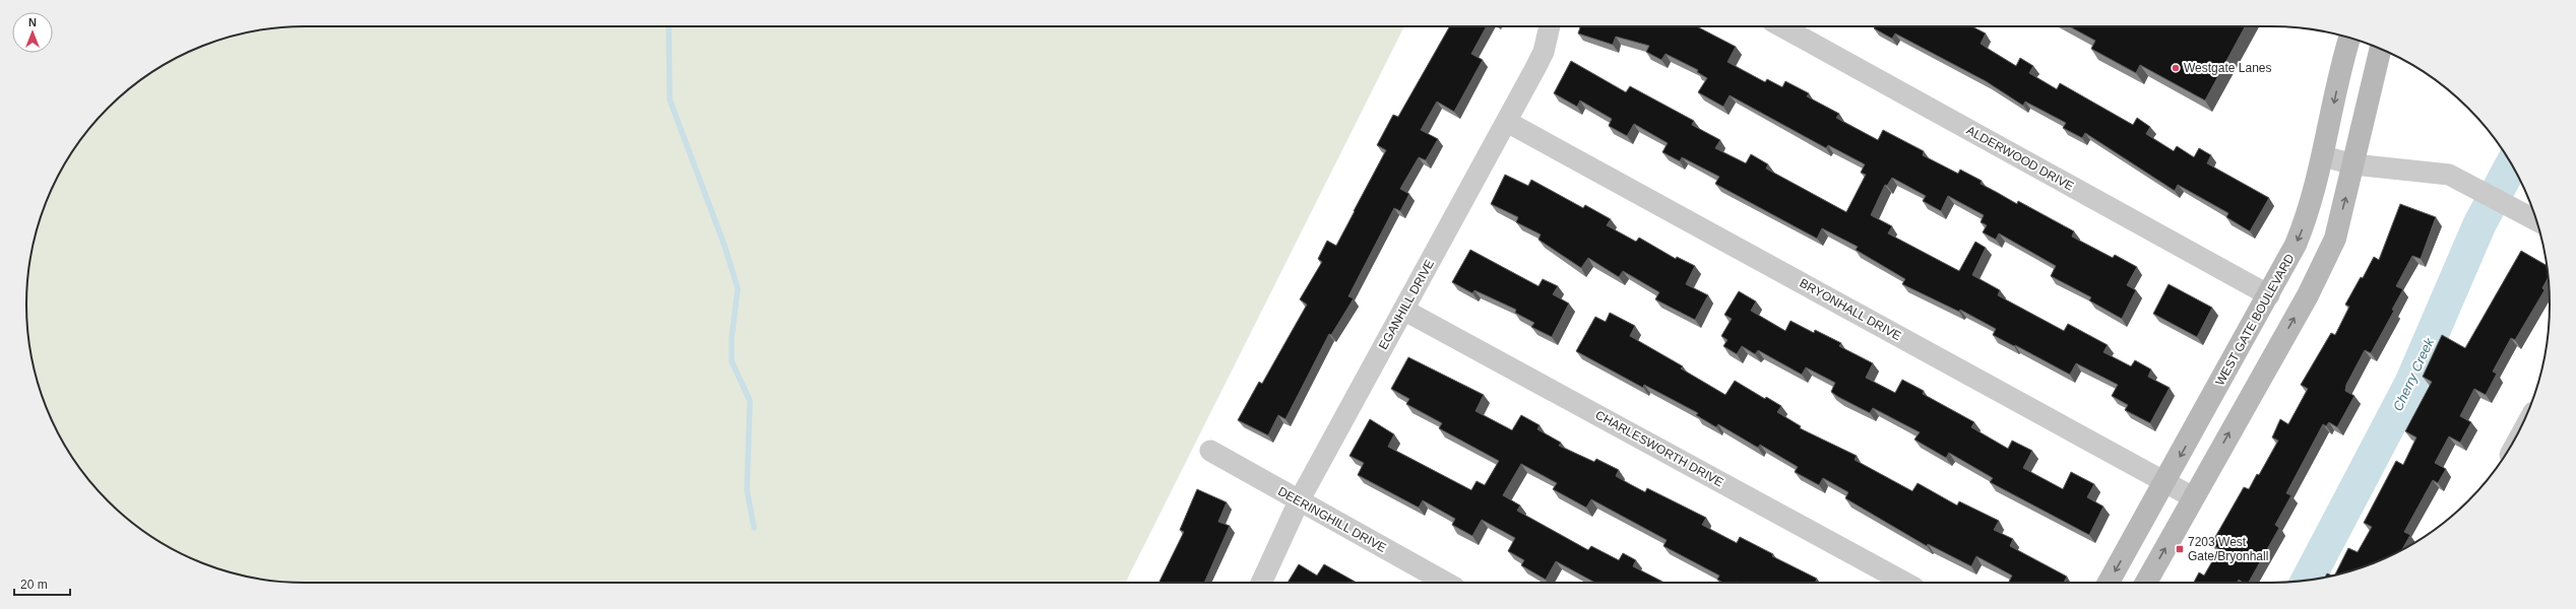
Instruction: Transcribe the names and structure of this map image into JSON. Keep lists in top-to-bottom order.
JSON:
{
  "streets": {
    "main road": ["WEST GATE BOULEVARD"],
    "street": [
      "ALDERWOOD DRIVE",
      "EGANHILL DRIVE",
      "BRYONHALL DRIVE",
      "CHARLESWORTH DRIVE",
      "DEERINGHILL DRIVE"
    ]
  },
  "crossings": [
    ["ALDERWOOD DRIVE", "WEST GATE BOULEVARD"],
    ["EGANHILL DRIVE", "BRYONHALL DRIVE"],
    ["EGANHILL DRIVE", "CHARLESWORTH DRIVE"],
    ["EGANHILL DRIVE", "DEERINGHILL DRIVE"],
    ["BRYONHALL DRIVE", "WEST GATE BOULEVARD"]
  ],
  "water": ["Cherry Creek"],
  "places": {
    "other": ["Westgate Lanes"],
    "transit": ["7203 West Gate/Bryonhall"]
  },
  "scale_bar": "20 m",
  "north": "top"
}
